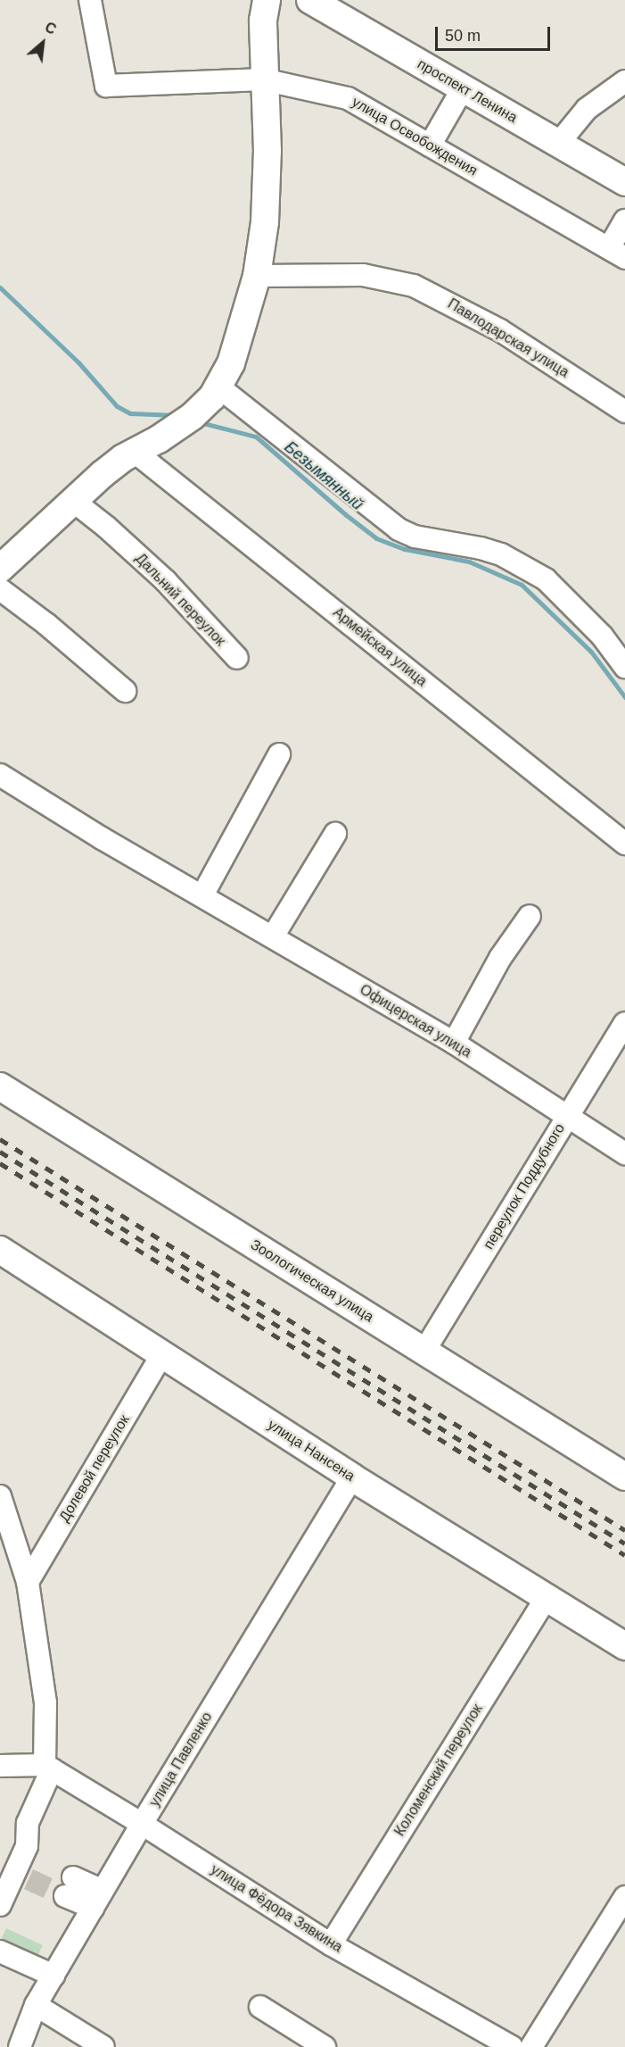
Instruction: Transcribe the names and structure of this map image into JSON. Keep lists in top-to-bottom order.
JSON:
{
  "streets": {
    "main road": ["проспект Ленина", "Зоологическая улица", "улица Нансена"],
    "street": [
      "улица Освобождения",
      "Павлодарская улица",
      "Дальний переулок",
      "Армейская улица",
      "Офицерская улица",
      "переулок Поддубного",
      "Долевой переулок",
      "улица Павленко",
      "Коломенский переулок",
      "улица Фёдора Зявкина"
    ]
  },
  "crossings": [
    ["Офицерская улица", "переулок Поддубного"],
    ["переулок Поддубного", "Зоологическая улица"],
    ["улица Нансена", "Долевой переулок"],
    ["улица Нансена", "улица Павленко"],
    ["улица Нансена", "Коломенский переулок"],
    ["улица Павленко", "улица Фёдора Зявкина"],
    ["Коломенский переулок", "улица Фёдора Зявкина"]
  ],
  "water": ["Безымянный"],
  "scale_bar": "50 m",
  "north": "top right"
}
